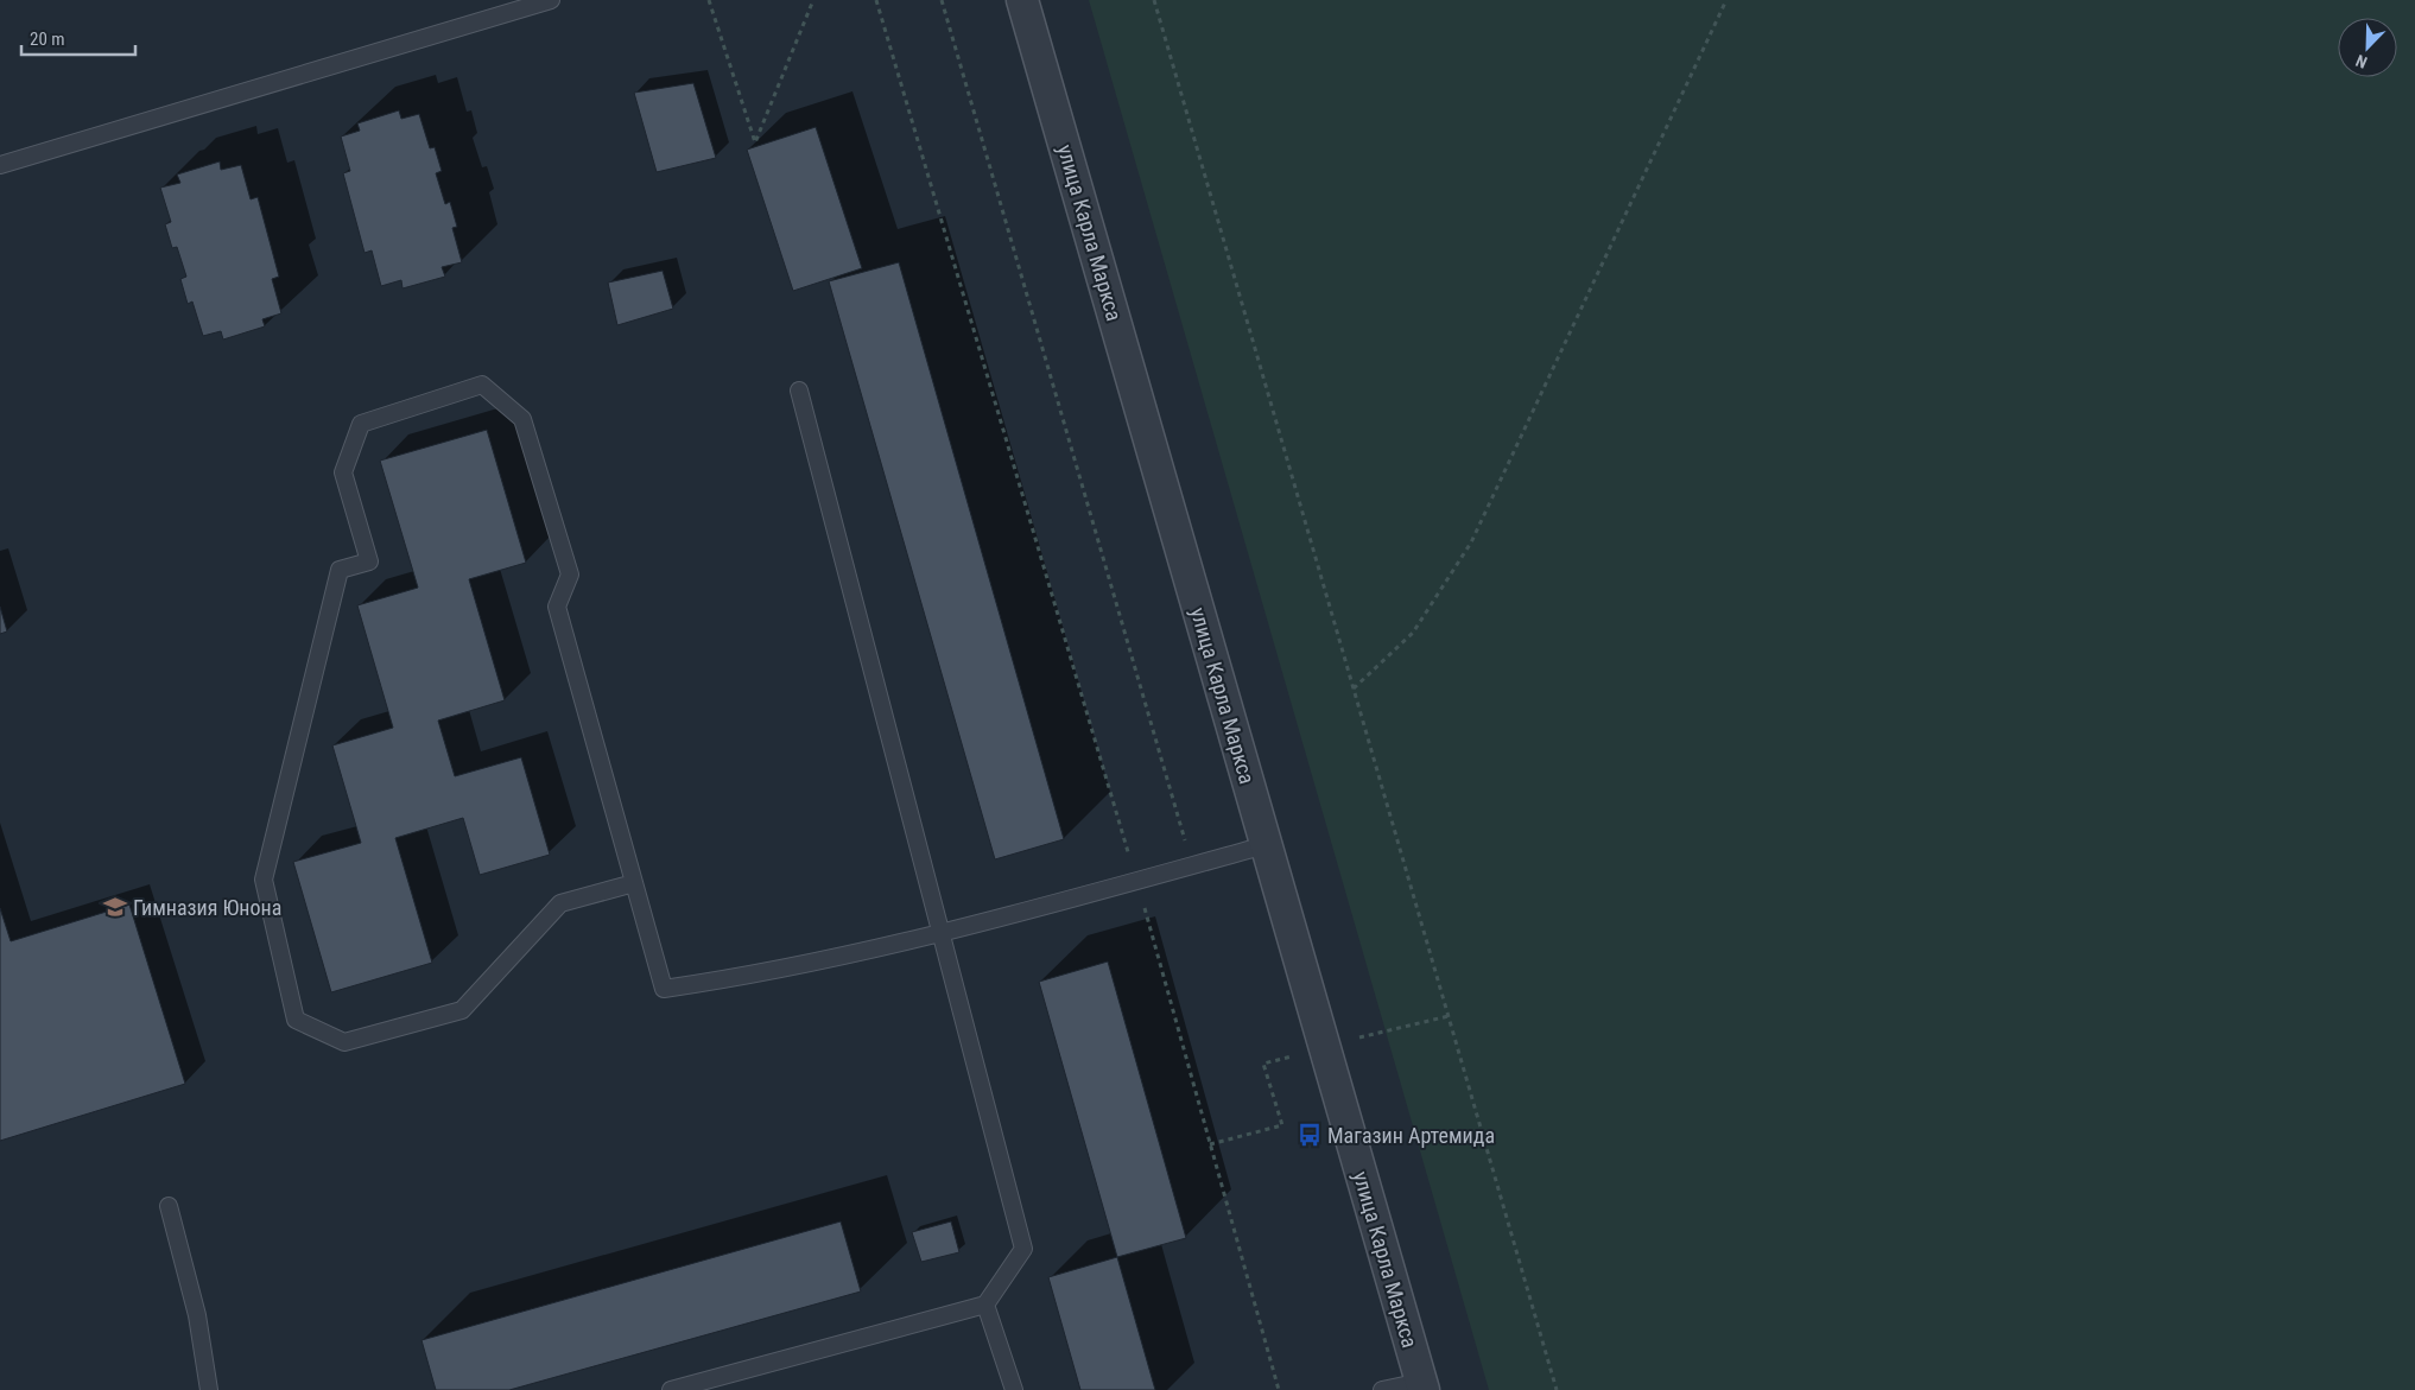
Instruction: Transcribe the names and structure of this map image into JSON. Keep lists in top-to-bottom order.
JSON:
{
  "streets": {
    "street": ["улица Карла Маркса"]
  },
  "places": {
    "school or university": ["Гимназия Юнона"],
    "bus stop": ["Магазин Артемида"]
  },
  "scale_bar": "20 m",
  "north": "bottom left"
}
